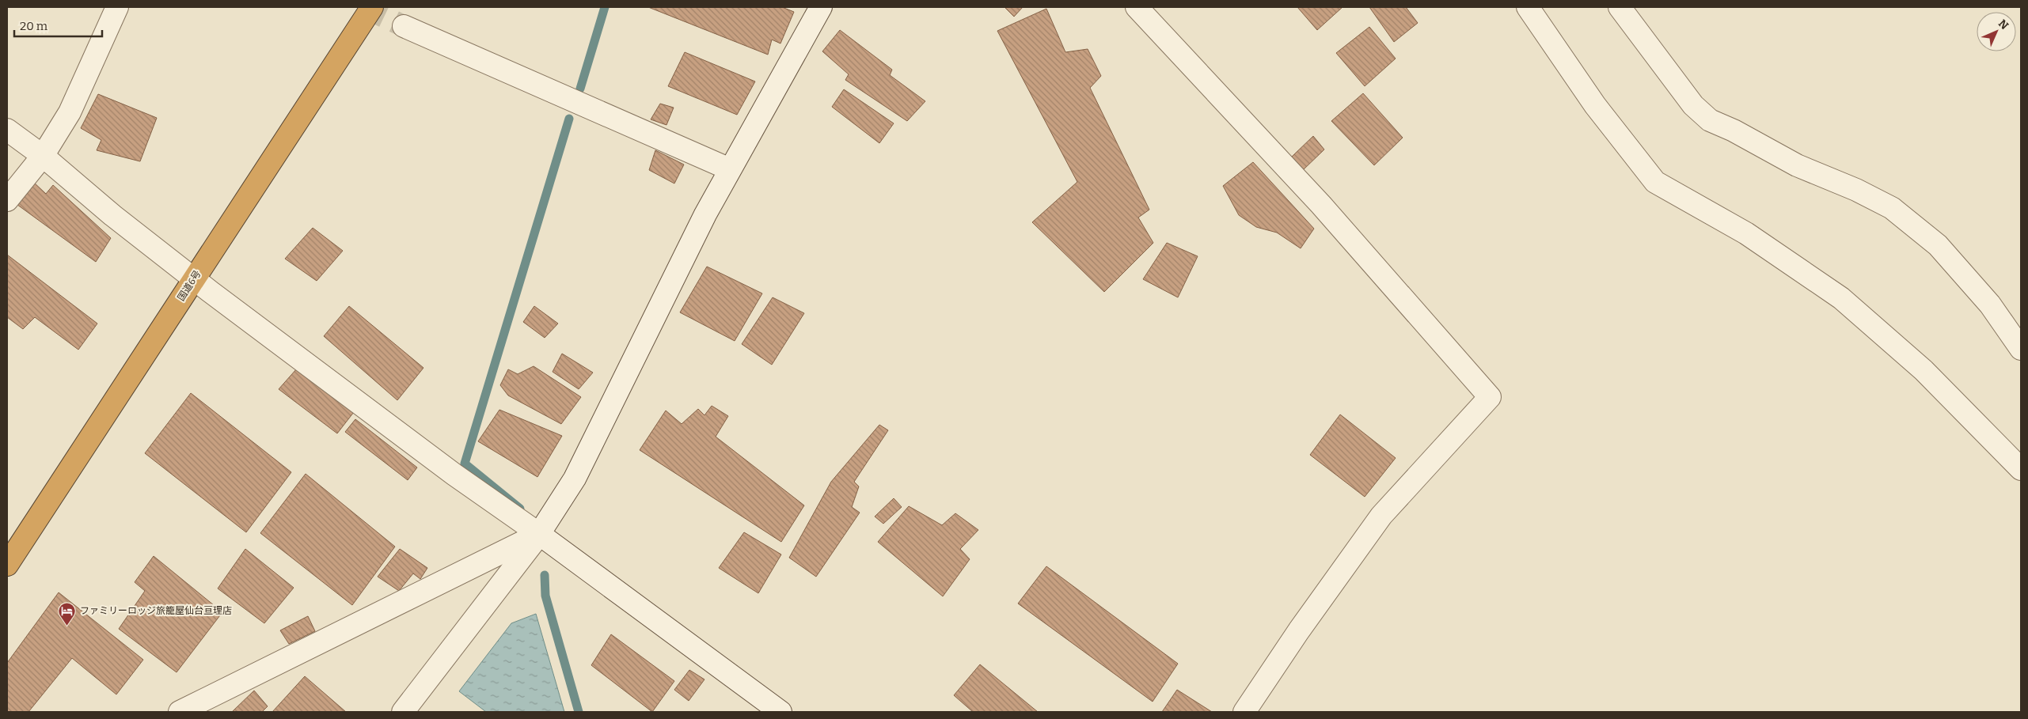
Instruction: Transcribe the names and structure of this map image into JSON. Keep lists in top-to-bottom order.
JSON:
{
  "streets": {
    "highway": ["国道6号"]
  },
  "places": {
    "hotel": ["ファミリーロッジ旅籠屋仙台亘理店"]
  },
  "scale_bar": "20 m",
  "north": "top right"
}
